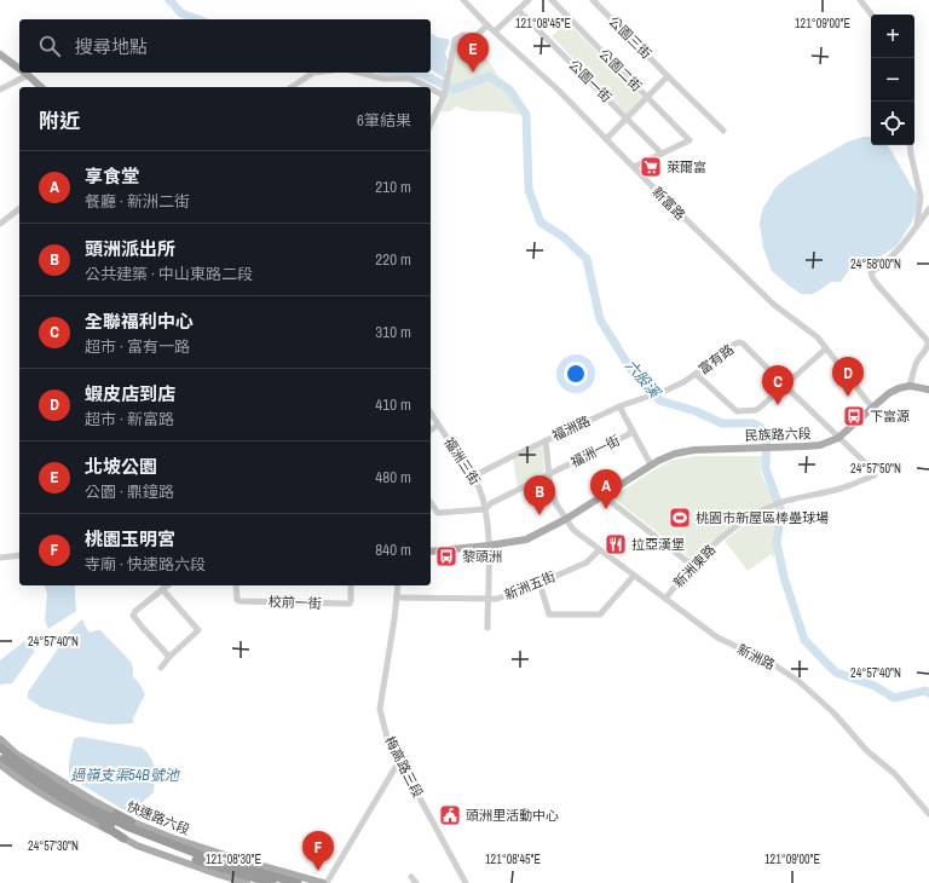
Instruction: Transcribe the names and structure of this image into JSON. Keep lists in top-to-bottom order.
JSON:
{
  "streets": {
    "main road": ["民族路六段", "快速路六段"],
    "street": [
      "公園三街",
      "公園二街",
      "公園一街",
      "新富路",
      "富有路",
      "福洲路",
      "福洲一街",
      "福洲三街",
      "新洲東路",
      "新洲五街",
      "校前一街",
      "新洲路",
      "梅高路三段"
    ]
  },
  "crossings": [
    ["公園二街", "公園一街"],
    ["新富路", "民族路六段"],
    ["富有路", "福洲路"],
    ["富有路", "民族路六段"],
    ["富有路", "福洲一街"],
    ["富有路", "新洲東路"],
    ["福洲路", "民族路六段"],
    ["福洲路", "福洲一街"],
    ["福洲路", "新洲路"],
    ["民族路六段", "福洲一街"],
    ["民族路六段", "福洲三街"],
    ["民族路六段", "新洲路"],
    ["福洲一街", "福洲三街"],
    ["福洲三街", "新洲五街"],
    ["新洲東路", "新洲路"],
    ["新洲五街", "新洲路"],
    ["新洲五街", "梅高路三段"]
  ],
  "water": ["六股溪", "過嶺支渠54B號池"],
  "places": {
    "supermarket": ["萊爾富"],
    "bus stop": ["下富源", "黎頭洲"],
    "sports": ["桃園市新屋區棒壘球場"],
    "restaurant": ["拉亞漢堡"],
    "public building": ["頭洲里活動中心"]
  },
  "page": {
    "map_buttons": ["+", "−"],
    "search": "搜尋地點",
    "pins": [
      "E",
      "D",
      "C",
      "A",
      "B",
      "F"
    ],
    "heading": ["附近", "6筆結果"],
    "list": [
      {
        "mark": "A",
        "name": "享食堂",
        "note": "餐廳 · 新洲二街",
        "value": "210 m"
      },
      {
        "mark": "B",
        "name": "頭洲派出所",
        "note": "公共建築 · 中山東路二段",
        "value": "220 m"
      },
      {
        "mark": "C",
        "name": "全聯福利中心",
        "note": "超市 · 富有一路",
        "value": "310 m"
      },
      {
        "mark": "D",
        "name": "蝦皮店到店",
        "note": "超市 · 新富路",
        "value": "410 m"
      },
      {
        "mark": "E",
        "name": "北坡公園",
        "note": "公園 · 鼎鐘路",
        "value": "480 m"
      },
      {
        "mark": "F",
        "name": "桃園玉明宮",
        "note": "寺廟 · 快速路六段",
        "value": "840 m"
      }
    ]
  },
  "coordinates": [
    "121°08'45\"E",
    "121°09'00\"E",
    "24°58'00\"N",
    "24°57'50\"N",
    "24°57'40\"N",
    "24°57'30\"N",
    "121°08'30\"E"
  ]
}
